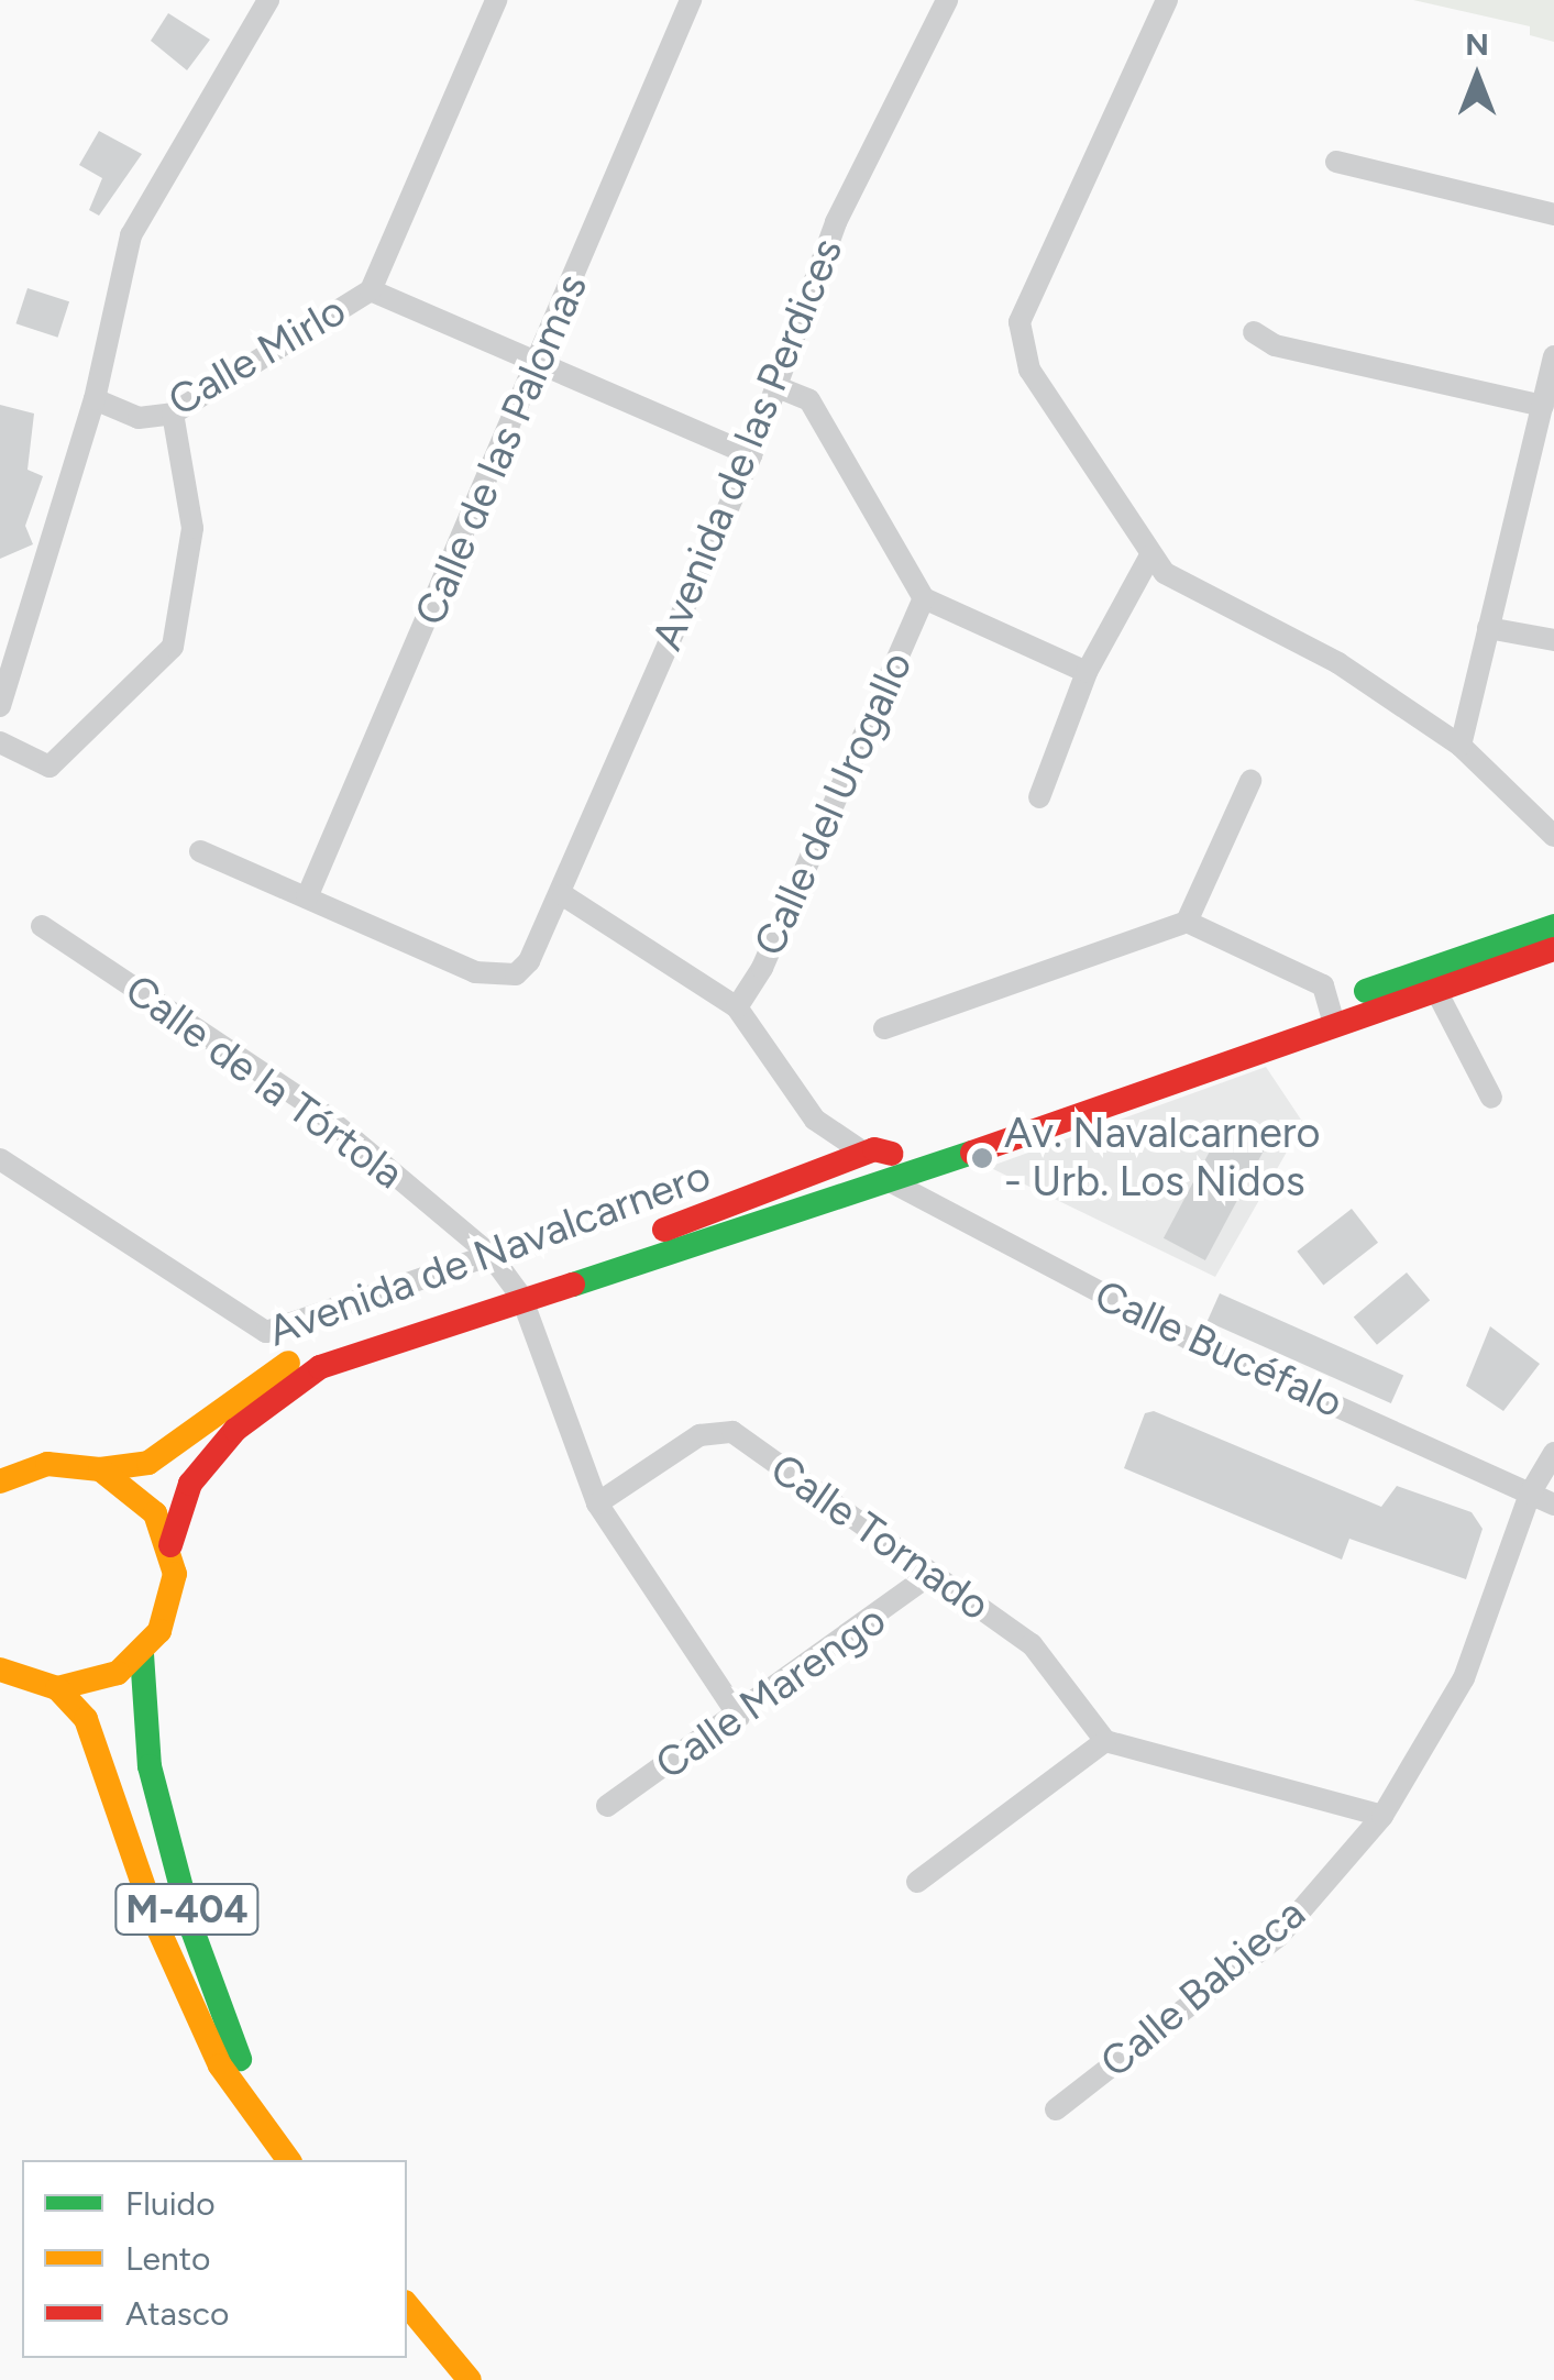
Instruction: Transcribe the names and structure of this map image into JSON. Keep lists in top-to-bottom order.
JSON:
{
  "streets": {
    "street": [
      "Calle Mirlo",
      "Avenida de las Perdices",
      "Calle de las Palomas",
      "Calle del Urogallo",
      "Calle de la Tórtola",
      "Avenida de Navalcarnero",
      "Calle Bucéfalo",
      "Calle Tornado",
      "Calle Marengo",
      "M-404",
      "Calle Babieca"
    ]
  },
  "crossings": [
    ["Avenida de las Perdices", "Calle de las Palomas"],
    ["Calle de la Tórtola", "Avenida de Navalcarnero"],
    ["Calle de la Tórtola", "Calle Tornado"],
    ["Avenida de Navalcarnero", "Calle Bucéfalo"],
    ["Calle Bucéfalo", "Calle Babieca"],
    ["Calle Tornado", "Calle Marengo"]
  ],
  "places": ["Av. Navalcarnero - Urb. Los Nidos"],
  "legend": ["Fluido", "Lento", "Atasco"],
  "north": "top"
}
